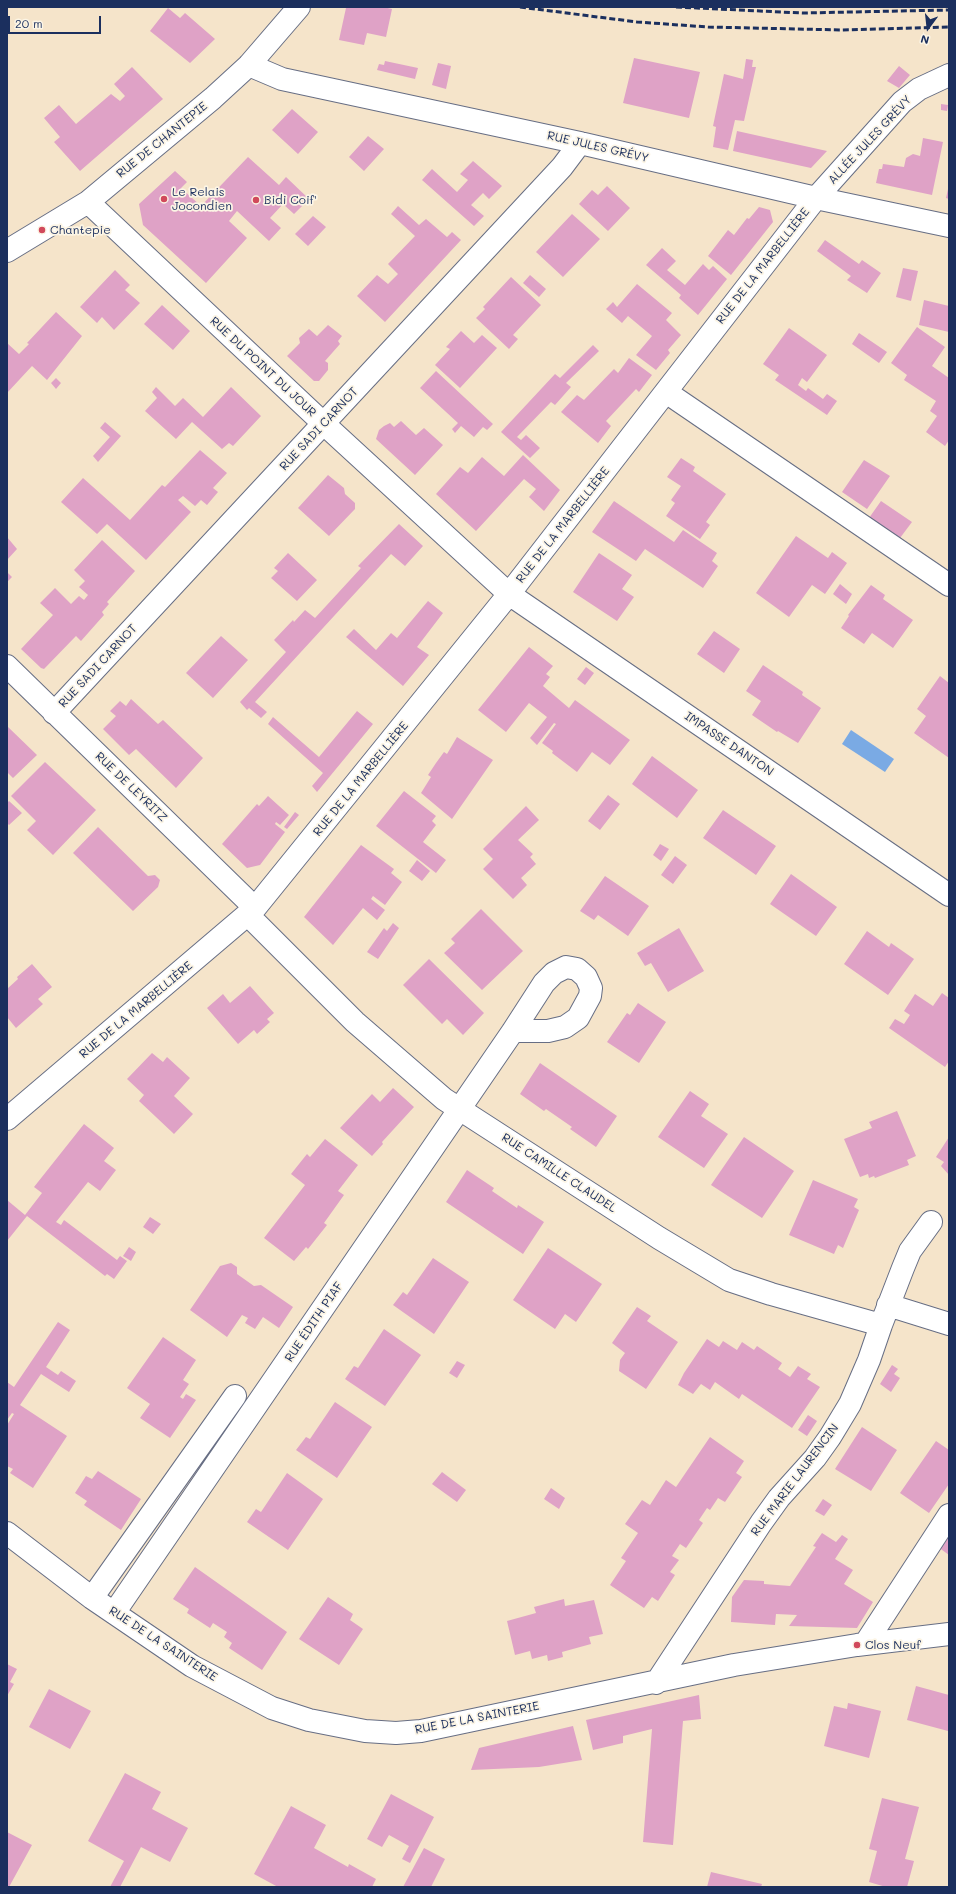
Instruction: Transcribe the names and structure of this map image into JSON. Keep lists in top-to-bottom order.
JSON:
{
  "streets": {
    "street": [
      "RUE DE CHANTEPIE",
      "ALLÉE JULES GRÉVY",
      "RUE JULES GRÉVY",
      "RUE DE LA MARBELLIÈRE",
      "RUE DU POINT DU JOUR",
      "RUE SADI CARNOT",
      "IMPASSE DANTON",
      "RUE DE LEYRITZ",
      "RUE CAMILLE CLAUDEL",
      "RUE ÉDITH PIAF",
      "RUE MARIE LAURENCIN",
      "RUE DE LA SAINTERIE"
    ]
  },
  "crossings": [
    ["RUE DE CHANTEPIE", "RUE JULES GRÉVY"],
    ["RUE DE CHANTEPIE", "RUE DU POINT DU JOUR"],
    ["ALLÉE JULES GRÉVY", "RUE JULES GRÉVY"],
    ["ALLÉE JULES GRÉVY", "RUE DE LA MARBELLIÈRE"],
    ["RUE JULES GRÉVY", "RUE DE LA MARBELLIÈRE"],
    ["RUE JULES GRÉVY", "RUE SADI CARNOT"],
    ["RUE DE LA MARBELLIÈRE", "RUE DU POINT DU JOUR"],
    ["RUE DE LA MARBELLIÈRE", "IMPASSE DANTON"],
    ["RUE DE LA MARBELLIÈRE", "RUE DE LEYRITZ"],
    ["RUE DU POINT DU JOUR", "RUE SADI CARNOT"],
    ["RUE DU POINT DU JOUR", "IMPASSE DANTON"],
    ["RUE SADI CARNOT", "RUE DE LEYRITZ"],
    ["RUE DE LEYRITZ", "RUE CAMILLE CLAUDEL"],
    ["RUE DE LEYRITZ", "RUE ÉDITH PIAF"],
    ["RUE CAMILLE CLAUDEL", "RUE ÉDITH PIAF"],
    ["RUE CAMILLE CLAUDEL", "RUE MARIE LAURENCIN"],
    ["RUE ÉDITH PIAF", "RUE DE LA SAINTERIE"],
    ["RUE MARIE LAURENCIN", "RUE DE LA SAINTERIE"]
  ],
  "places": [
    "Le Relais Jocondien",
    "Bidi Coif'",
    "Chantepie",
    "Clos Neuf"
  ],
  "scale_bar": "20 m",
  "north": "bottom"
}
